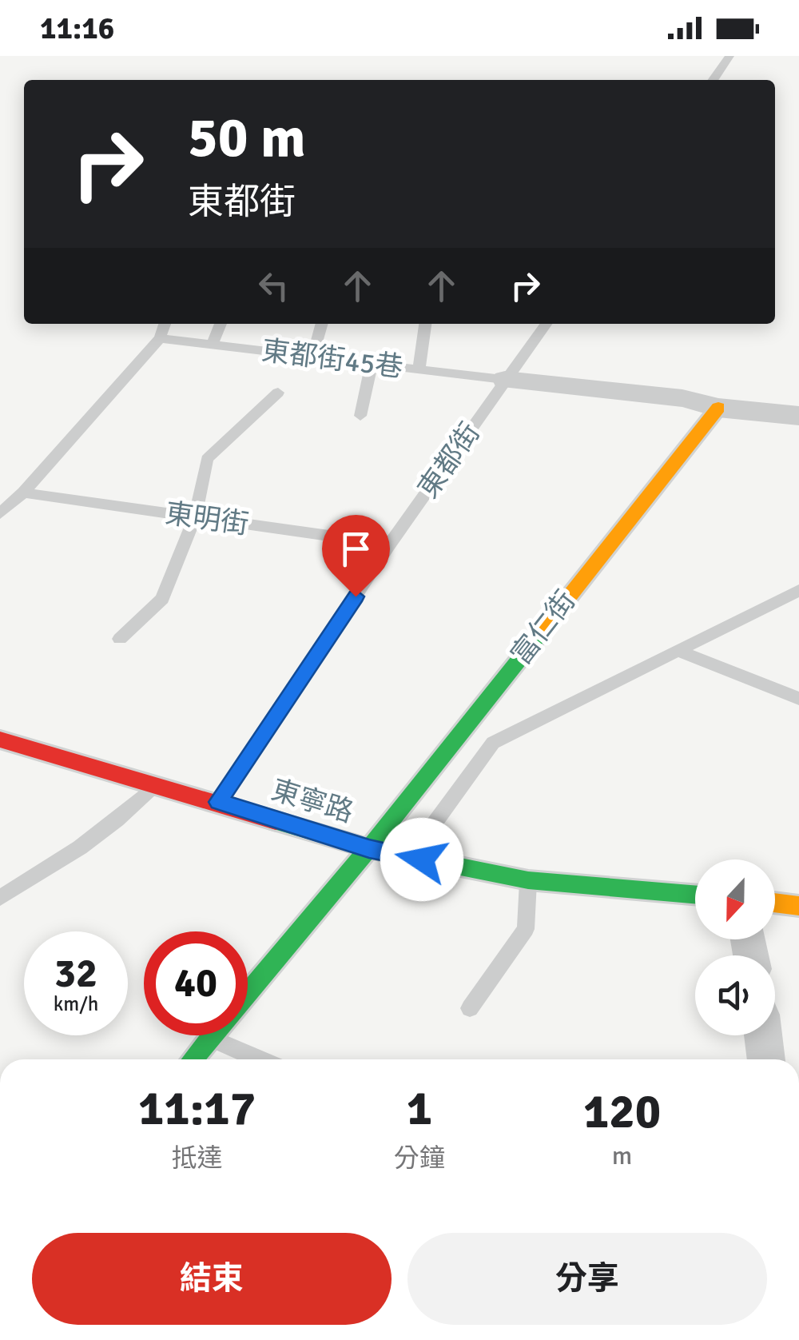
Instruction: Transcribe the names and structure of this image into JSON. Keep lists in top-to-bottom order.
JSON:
{
  "streets": {
    "street": ["富仁街", "東寧路"],
    "lane": ["東都街45巷", "東都街", "東明街"]
  },
  "crossings": [
    ["東都街45巷", "東都街"],
    ["東都街", "東明街"],
    ["東都街", "東寧路"],
    ["富仁街", "東寧路"]
  ],
  "north": "bottom",
  "page": {
    "status": "11:16",
    "turn": ["50 m", "東都街"],
    "speed": "32 km/h",
    "limit": "40",
    "eta": [
      "11:17",
      "抵達",
      "1",
      "分鐘",
      "120",
      "m"
    ],
    "buttons": ["結束", "分享"]
  }
}
